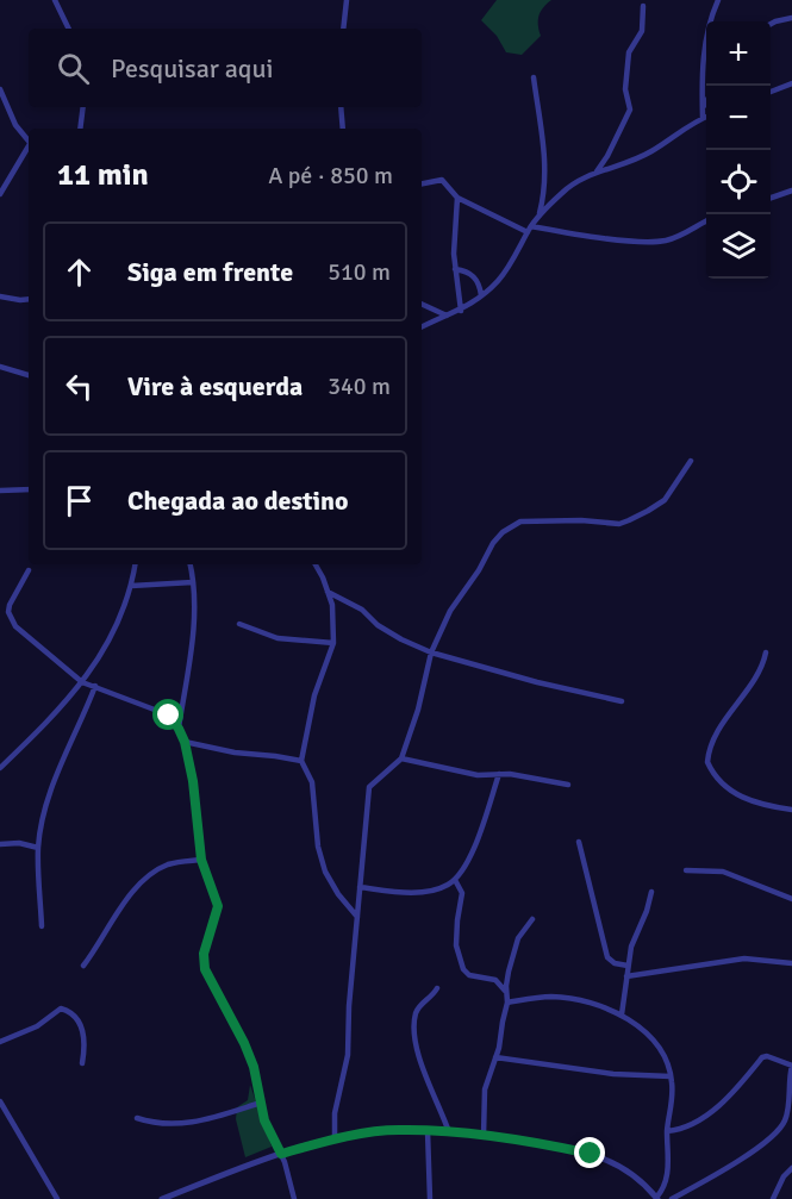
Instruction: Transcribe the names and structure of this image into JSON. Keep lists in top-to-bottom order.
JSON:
{
  "page": {
    "map_buttons": ["+", "−"],
    "search": "Pesquisar aqui",
    "heading": ["11 min", "A pé · 850 m"],
    "list": [
      ["Siga em frente", "510 m"],
      ["Vire à esquerda", "340 m"],
      "Chegada ao destino"
    ]
  }
}
